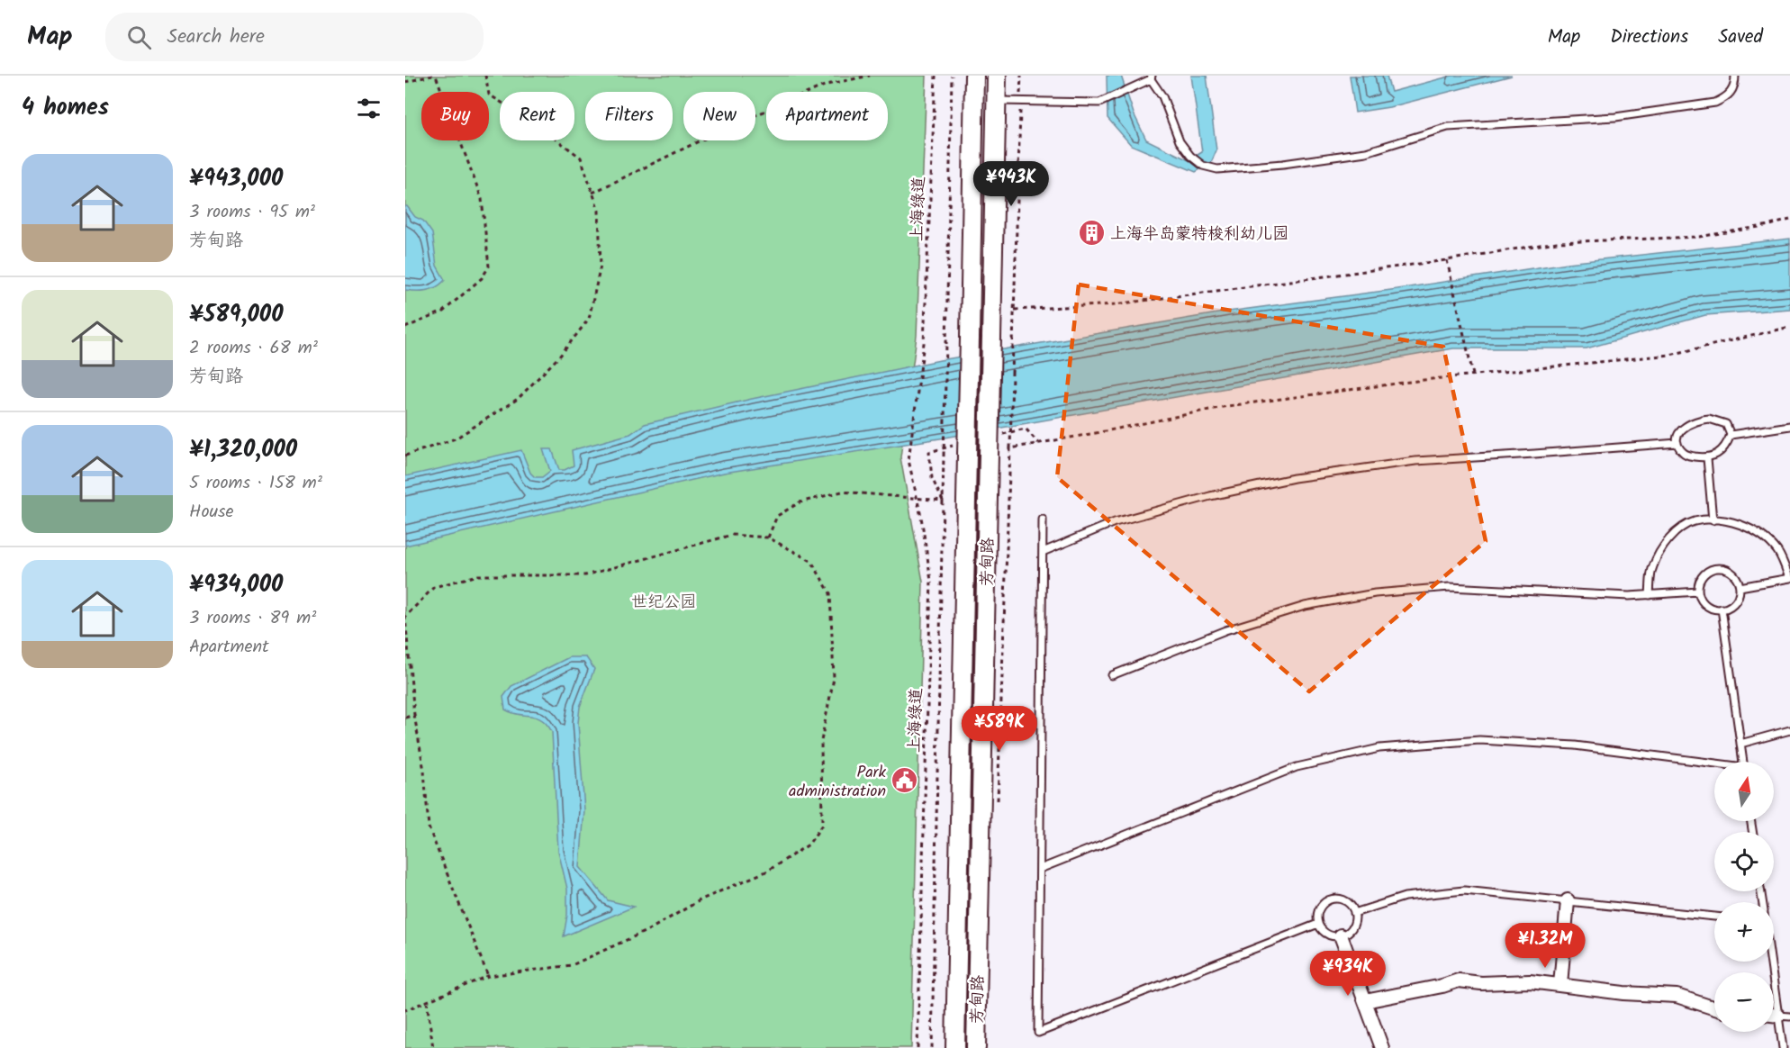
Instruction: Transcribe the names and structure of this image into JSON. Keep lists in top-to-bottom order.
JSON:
{
  "streets": {
    "main road": ["芳甸路"],
    "path": ["上海绿道"]
  },
  "parks": ["世纪公园"],
  "places": {
    "building": ["上海半岛蒙特梭利幼儿园"],
    "public building": ["Park administration"]
  },
  "north": "top",
  "page": {
    "header": "Map",
    "search": "Search here",
    "nav": ["Map", "Directions", "Saved"],
    "heading": "4 homes",
    "chip": [
      "Buy",
      "Rent",
      "Filters",
      "New",
      "Apartment"
    ],
    "list": [
      {
        "name": "¥943,000",
        "note": "3 rooms · 95 m² · 芳甸路"
      },
      {
        "name": "¥589,000",
        "note": "2 rooms · 68 m² · 芳甸路"
      },
      {
        "name": "¥1,320,000",
        "note": "5 rooms · 158 m² · House"
      },
      {
        "name": "¥934,000",
        "note": "3 rooms · 89 m² · Apartment"
      }
    ],
    "price": [
      "¥943K",
      "¥589K",
      "¥1.32M",
      "¥934K"
    ],
    "map_buttons": ["+", "−"]
  }
}
